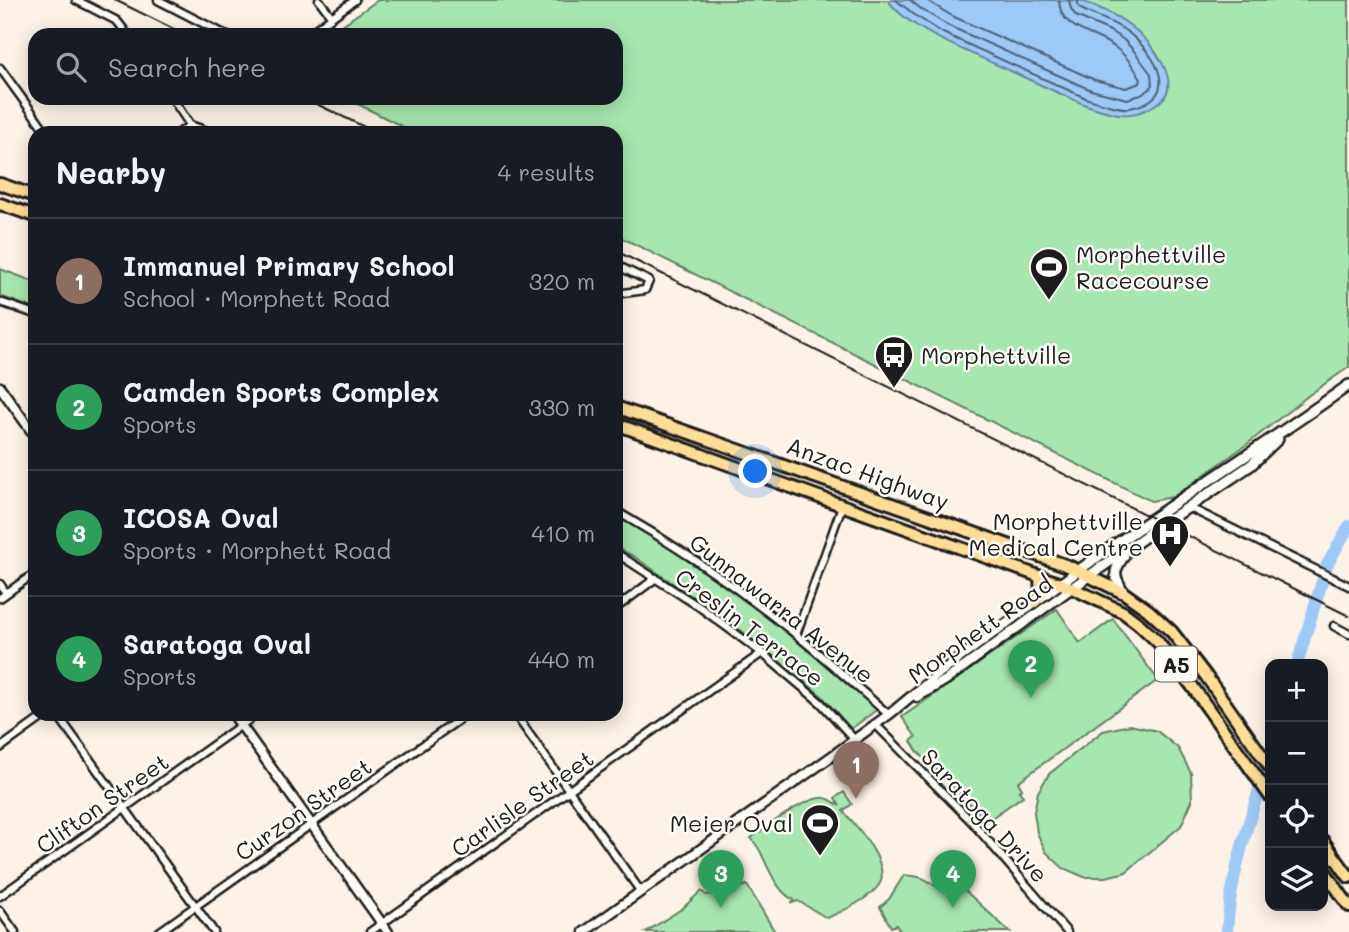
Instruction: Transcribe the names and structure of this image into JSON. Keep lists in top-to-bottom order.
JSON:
{
  "streets": {
    "highway": ["Anzac Highway", "A5"],
    "main road": ["Morphett Road"],
    "street": [
      "Gunnawarra Avenue",
      "Creslin Terrace",
      "Clifton Street",
      "Carlisle Street",
      "Curzon Street",
      "Saratoga Drive"
    ]
  },
  "crossings": [
    ["Anzac Highway", "Morphett Road"],
    ["Gunnawarra Avenue", "Morphett Road"],
    ["Creslin Terrace", "Morphett Road"],
    ["Creslin Terrace", "Carlisle Street"],
    ["Morphett Road", "Saratoga Drive"]
  ],
  "places": {
    "sports": ["Morphettville Racecourse", "Meier Oval"],
    "bus stop": ["Morphettville"],
    "hospital": ["Morphettville Medical Centre"]
  },
  "page": {
    "search": "Search here",
    "heading": ["Nearby", "4 results"],
    "list": [
      {
        "mark": "1",
        "name": "Immanuel Primary School",
        "note": "School · Morphett Road",
        "value": "320 m"
      },
      {
        "mark": "2",
        "name": "Camden Sports Complex",
        "note": "Sports",
        "value": "330 m"
      },
      {
        "mark": "3",
        "name": "ICOSA Oval",
        "note": "Sports · Morphett Road",
        "value": "410 m"
      },
      {
        "mark": "4",
        "name": "Saratoga Oval",
        "note": "Sports",
        "value": "440 m"
      }
    ],
    "pins": [
      "2",
      "1",
      "3",
      "4"
    ],
    "map_buttons": ["+", "−"]
  }
}
